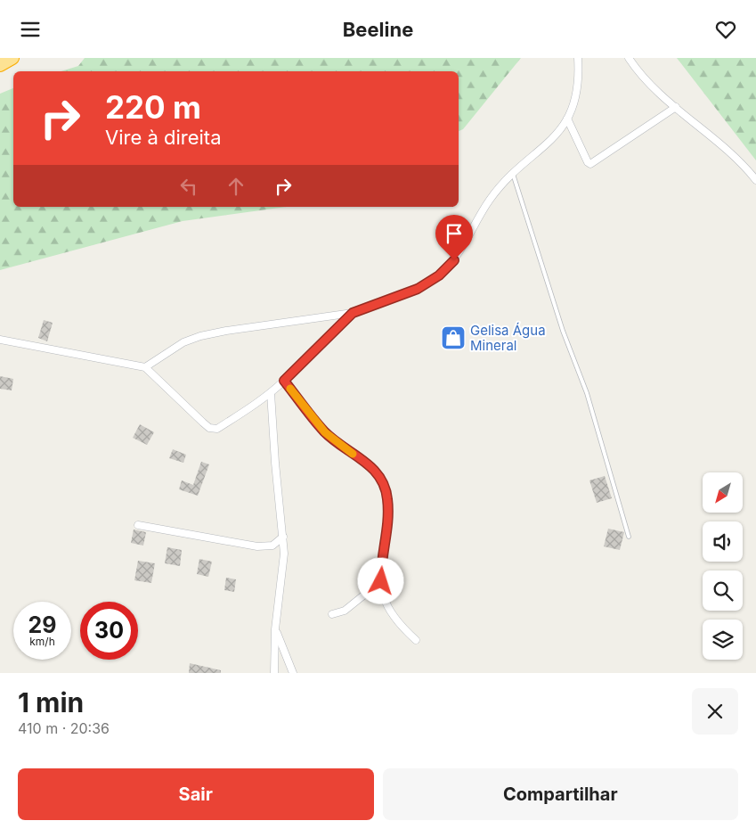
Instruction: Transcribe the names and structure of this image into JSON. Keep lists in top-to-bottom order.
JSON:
{
  "places": {
    "shop": ["Gelisa Água Mineral"]
  },
  "north": "bottom left",
  "page": {
    "header": "Beeline",
    "turn": ["220 m", "Vire à direita"],
    "speed": "29 km/h",
    "limit": "30",
    "heading": ["1 min", "410 m · 20:36"],
    "buttons": ["Sair", "Compartilhar"]
  }
}
